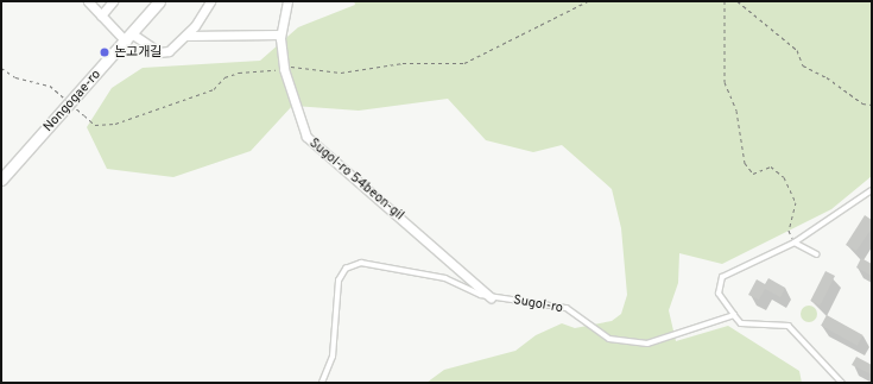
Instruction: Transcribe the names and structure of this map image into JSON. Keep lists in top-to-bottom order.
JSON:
{
  "streets": {
    "main road": ["Nongogae-ro"],
    "street": ["Sugol-ro 54beon-gil"],
    "lane": ["Sugol-ro"]
  },
  "crossings": [
    ["Sugol-ro 54beon-gil", "Sugol-ro"]
  ],
  "places": ["논고개길"]
}
